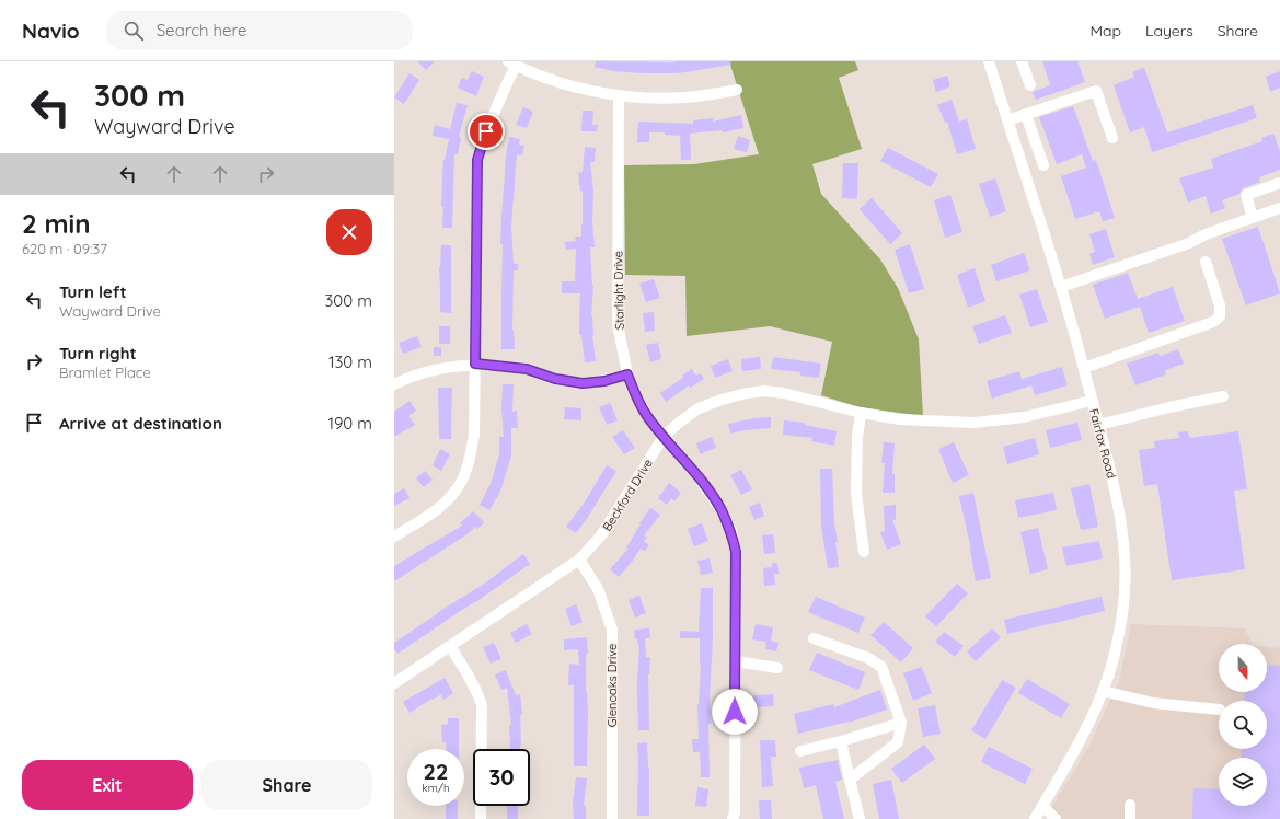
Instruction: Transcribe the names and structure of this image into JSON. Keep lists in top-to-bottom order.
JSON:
{
  "streets": {
    "street": [
      "Starlight Drive",
      "Fairfax Road",
      "Beckford Drive",
      "Glenoaks Drive"
    ]
  },
  "crossings": [
    ["Starlight Drive", "Beckford Drive"],
    ["Fairfax Road", "Beckford Drive"],
    ["Beckford Drive", "Glenoaks Drive"]
  ],
  "north": "bottom",
  "page": {
    "header": "Navio",
    "search": "Search here",
    "nav": ["Map", "Layers", "Share"],
    "turn": ["300 m", "Wayward Drive"],
    "heading": ["2 min", "620 m · 09:37"],
    "list": [
      {
        "name": "Turn left",
        "note": "Wayward Drive",
        "value": "300 m"
      },
      {
        "name": "Turn right",
        "note": "Bramlet Place",
        "value": "130 m"
      },
      {
        "name": "Arrive at destination",
        "value": "190 m"
      }
    ],
    "speed": "22 km/h",
    "limit": "30",
    "buttons": ["Exit", "Share"]
  }
}
